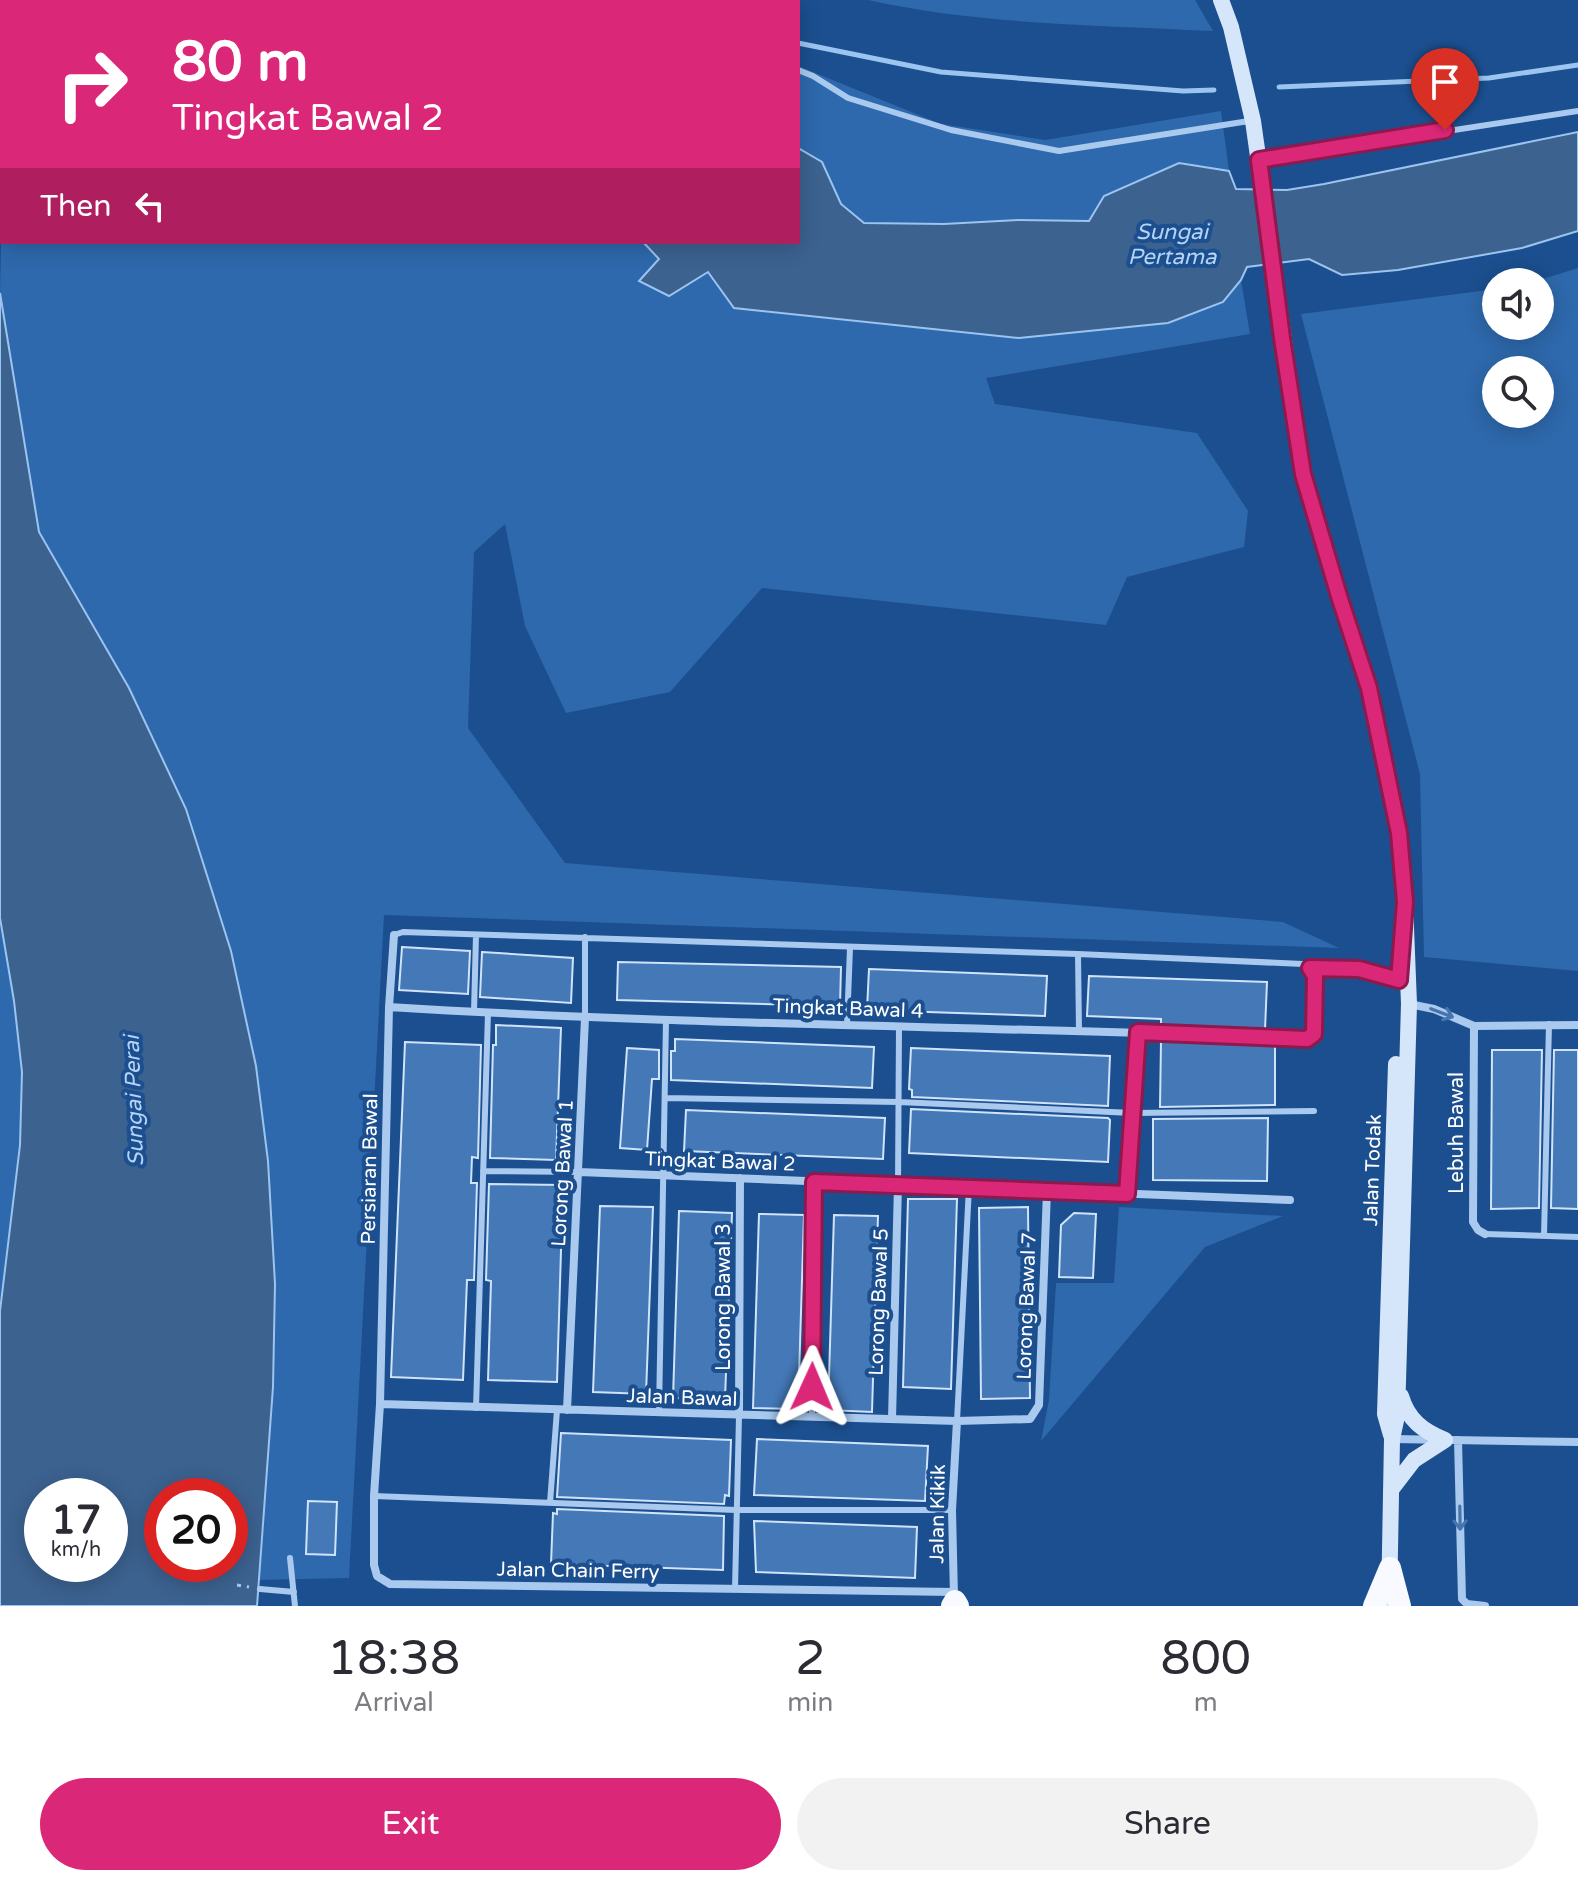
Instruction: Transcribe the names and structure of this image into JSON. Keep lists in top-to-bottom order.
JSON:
{
  "streets": {
    "main road": ["Jalan Todak"],
    "street": [
      "Tingkat Bawal 4",
      "Lebuh Bawal",
      "Tingkat Bawal 2",
      "Persiaran Bawal",
      "Lorong Bawal 1",
      "Lorong Bawal 3",
      "Lorong Bawal 5",
      "Lorong Bawal 7",
      "Jalan Bawal",
      "Jalan Kikik",
      "Jalan Chain Ferry"
    ]
  },
  "crossings": [
    ["Tingkat Bawal 4", "Persiaran Bawal"],
    ["Tingkat Bawal 4", "Lorong Bawal 1"],
    ["Tingkat Bawal 2", "Lorong Bawal 1"],
    ["Tingkat Bawal 2", "Lorong Bawal 3"],
    ["Tingkat Bawal 2", "Lorong Bawal 5"],
    ["Tingkat Bawal 2", "Lorong Bawal 7"],
    ["Persiaran Bawal", "Jalan Bawal"],
    ["Persiaran Bawal", "Jalan Chain Ferry"],
    ["Lorong Bawal 1", "Jalan Bawal"],
    ["Lorong Bawal 3", "Jalan Bawal"],
    ["Lorong Bawal 5", "Jalan Bawal"],
    ["Lorong Bawal 7", "Jalan Bawal"],
    ["Jalan Bawal", "Jalan Kikik"],
    ["Jalan Bawal", "Jalan Chain Ferry"],
    ["Jalan Kikik", "Jalan Chain Ferry"]
  ],
  "water": ["Sungai Pertama", "Sungai Perai"],
  "page": {
    "turn": ["80 m", "Tingkat Bawal 2"],
    "then": "Then",
    "speed": "17 km/h",
    "limit": "20",
    "eta": [
      "18:38",
      "Arrival",
      "2",
      "min",
      "800",
      "m"
    ],
    "buttons": ["Exit", "Share"]
  }
}
